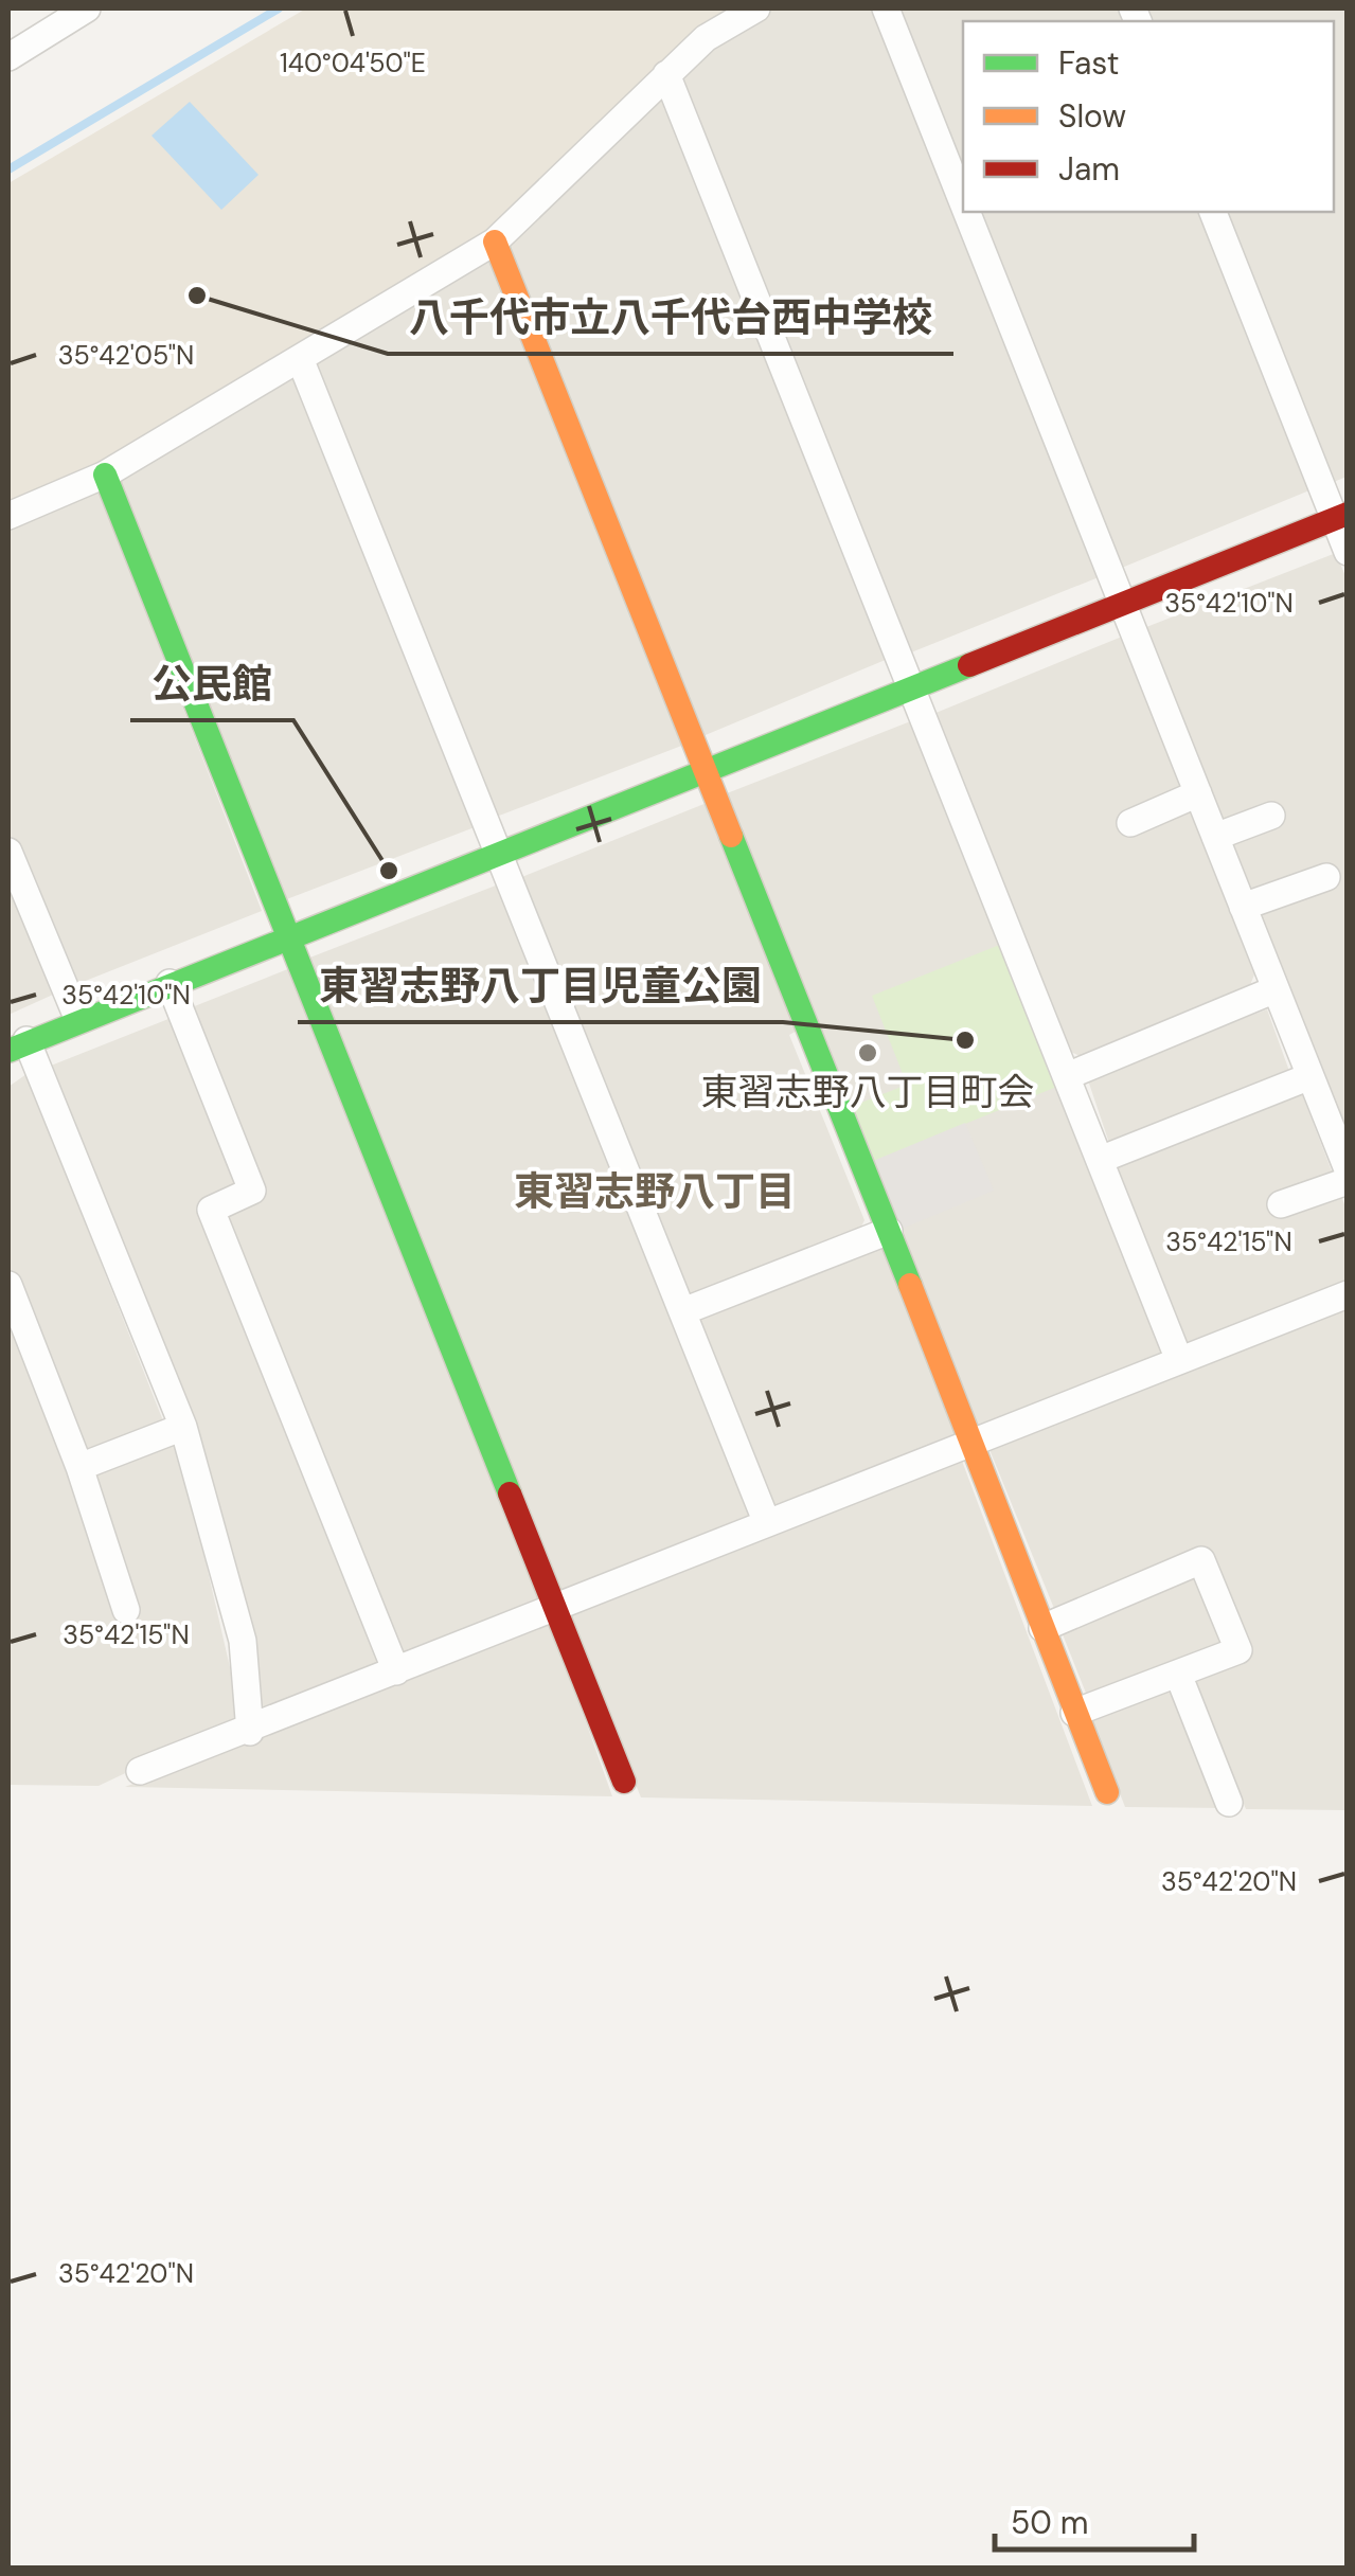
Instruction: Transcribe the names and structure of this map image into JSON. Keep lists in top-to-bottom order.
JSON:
{
  "districts": ["東習志野八丁目"],
  "places": [
    "八千代市立八千代台西中学校",
    "公民館",
    "東習志野八丁目児童公園",
    "東習志野八丁目町会"
  ],
  "legend": ["Fast", "Slow", "Jam"],
  "scale_bar": "50 m",
  "coordinates": [
    "140°04'50\"E",
    "35°42'05\"N",
    "35°42'10\"N",
    "35°42'15\"N",
    "35°42'20\"N"
  ]
}
